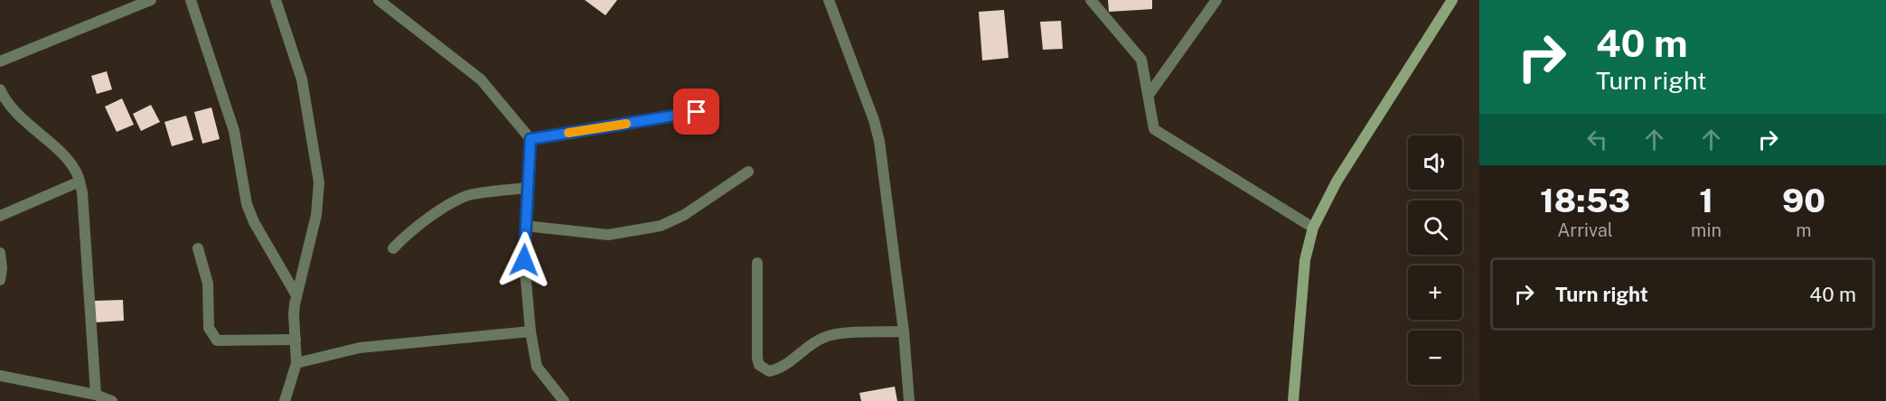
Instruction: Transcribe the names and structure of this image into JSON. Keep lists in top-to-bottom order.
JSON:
{
  "page": {
    "turn": ["40 m", "Turn right"],
    "map_buttons": ["+", "−"],
    "eta": [
      "18:53",
      "Arrival",
      "1",
      "min",
      "90",
      "m"
    ],
    "list": [
      {
        "name": "Turn right",
        "value": "40 m"
      }
    ]
  }
}
